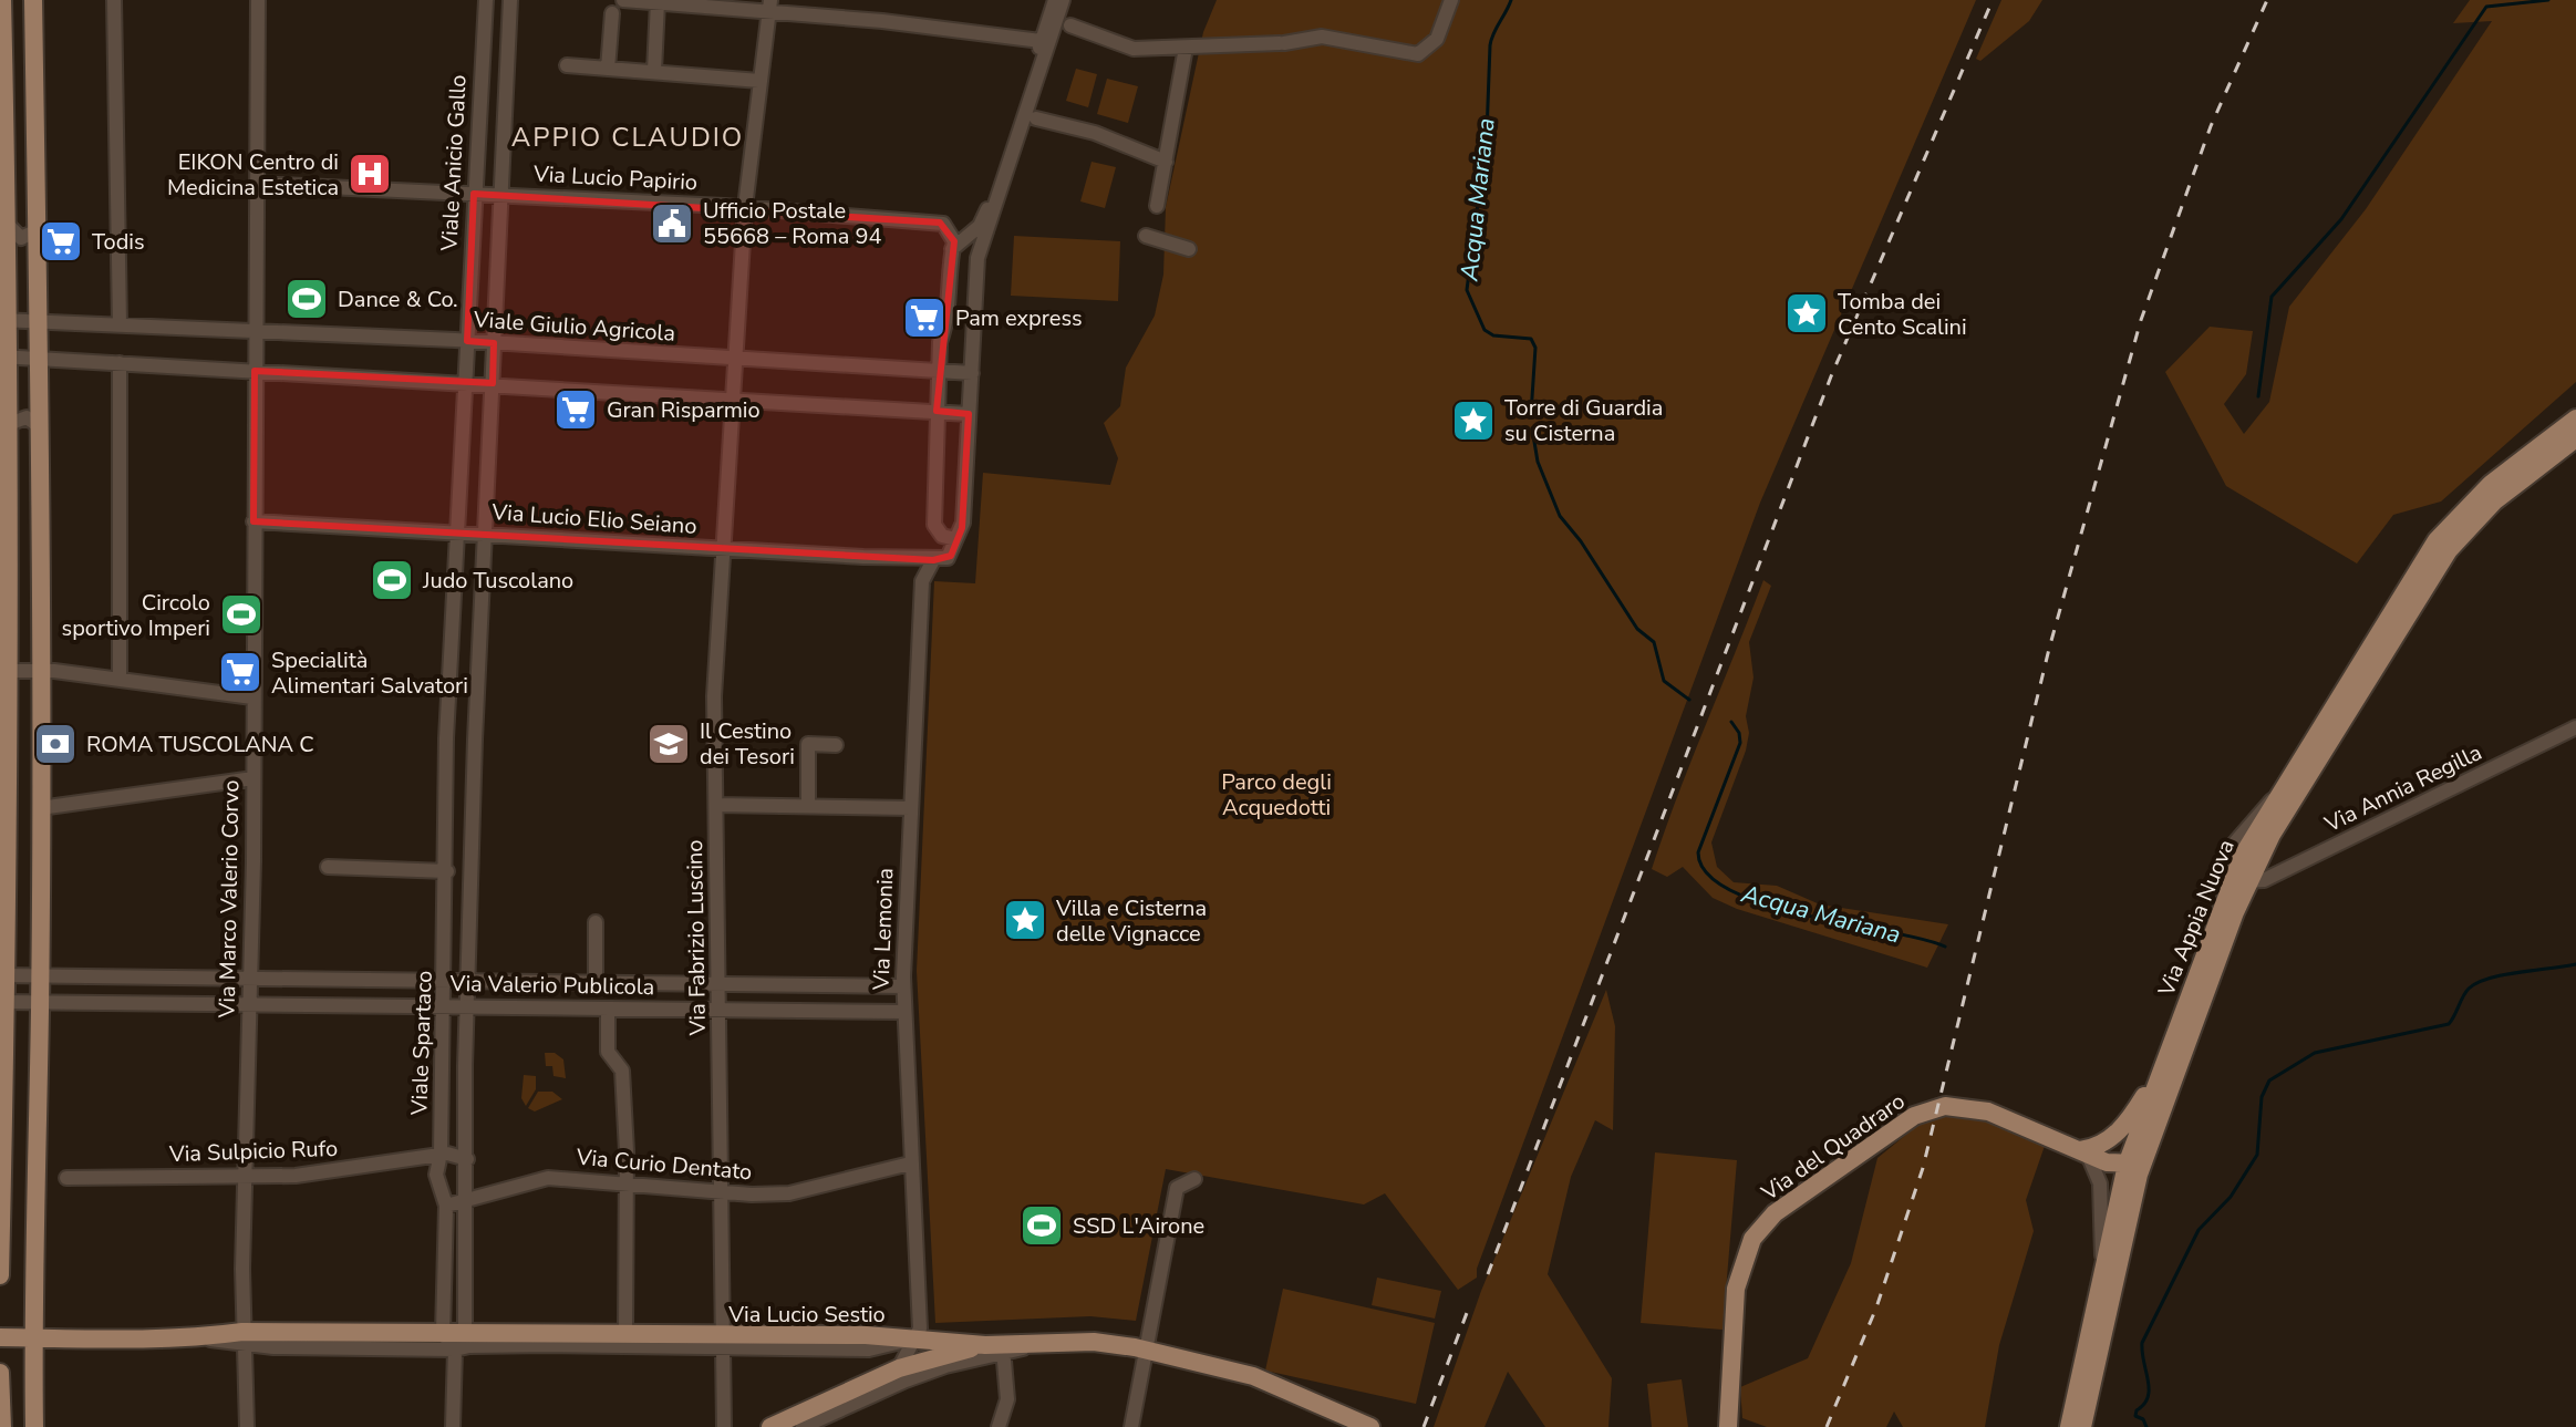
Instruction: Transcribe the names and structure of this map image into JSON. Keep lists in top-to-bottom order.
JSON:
{
  "streets": {
    "main road": ["Via Appia Nuova", "Via del Quadraro", "Via Lucio Sestio"],
    "street": [
      "Viale Anicio Gallo",
      "Via Lucio Papirio",
      "Viale Giulio Agricola",
      "Via Lucio Elio Seiano",
      "Via Annia Regilla",
      "Via Marco Valerio Corvo",
      "Via Lemonia",
      "Via Fabrizio Luscino",
      "Via Valerio Publicola",
      "Viale Spartaco",
      "Via Sulpicio Rufo",
      "Via Curio Dentato"
    ]
  },
  "crossings": [
    ["Viale Anicio Gallo", "Via Lucio Papirio"],
    ["Viale Anicio Gallo", "Viale Giulio Agricola"],
    ["Viale Anicio Gallo", "Viale Spartaco"],
    ["Via Lucio Papirio", "Via Marco Valerio Corvo"],
    ["Via Lucio Papirio", "Via Fabrizio Luscino"],
    ["Viale Giulio Agricola", "Via Marco Valerio Corvo"],
    ["Viale Giulio Agricola", "Via Fabrizio Luscino"],
    ["Viale Giulio Agricola", "Viale Spartaco"],
    ["Via Lucio Elio Seiano", "Via Marco Valerio Corvo"],
    ["Via Lucio Elio Seiano", "Via Lemonia"],
    ["Via Lucio Elio Seiano", "Via Fabrizio Luscino"],
    ["Via Lucio Elio Seiano", "Viale Spartaco"],
    ["Via Annia Regilla", "Via Appia Nuova"],
    ["Via Marco Valerio Corvo", "Via Valerio Publicola"],
    ["Via Marco Valerio Corvo", "Via Sulpicio Rufo"],
    ["Via Marco Valerio Corvo", "Via Lucio Sestio"],
    ["Via Appia Nuova", "Via del Quadraro"],
    ["Via Lemonia", "Via Valerio Publicola"],
    ["Via Lemonia", "Via Curio Dentato"],
    ["Via Lemonia", "Via Lucio Sestio"],
    ["Via Fabrizio Luscino", "Via Valerio Publicola"],
    ["Via Fabrizio Luscino", "Via Curio Dentato"],
    ["Via Fabrizio Luscino", "Via Lucio Sestio"],
    ["Via Valerio Publicola", "Viale Spartaco"],
    ["Viale Spartaco", "Via Sulpicio Rufo"],
    ["Viale Spartaco", "Via Curio Dentato"],
    ["Viale Spartaco", "Via Lucio Sestio"]
  ],
  "districts": ["APPIO CLAUDIO"],
  "water": ["Acqua Mariana"],
  "parks": ["Parco degli Acquedotti"],
  "places": {
    "hospital": ["EIKON Centro di Medicina Estetica"],
    "public building": ["Ufficio Postale 55668 – Roma 94"],
    "supermarket": [
      "Todis",
      "Pam express",
      "Gran Risparmio",
      "Specialità Alimentari Salvatori"
    ],
    "sports": [
      "Dance & Co.",
      "Judo Tuscolano",
      "Circolo sportivo Imperi",
      "SSD L'Airone"
    ],
    "place": ["Tomba dei Cento Scalini", "Torre di Guardia su Cisterna", "Villa e Cisterna delle Vignacce"],
    "bank": ["ROMA TUSCOLANA C"],
    "school or university": ["Il Cestino dei Tesori"]
  }
}
